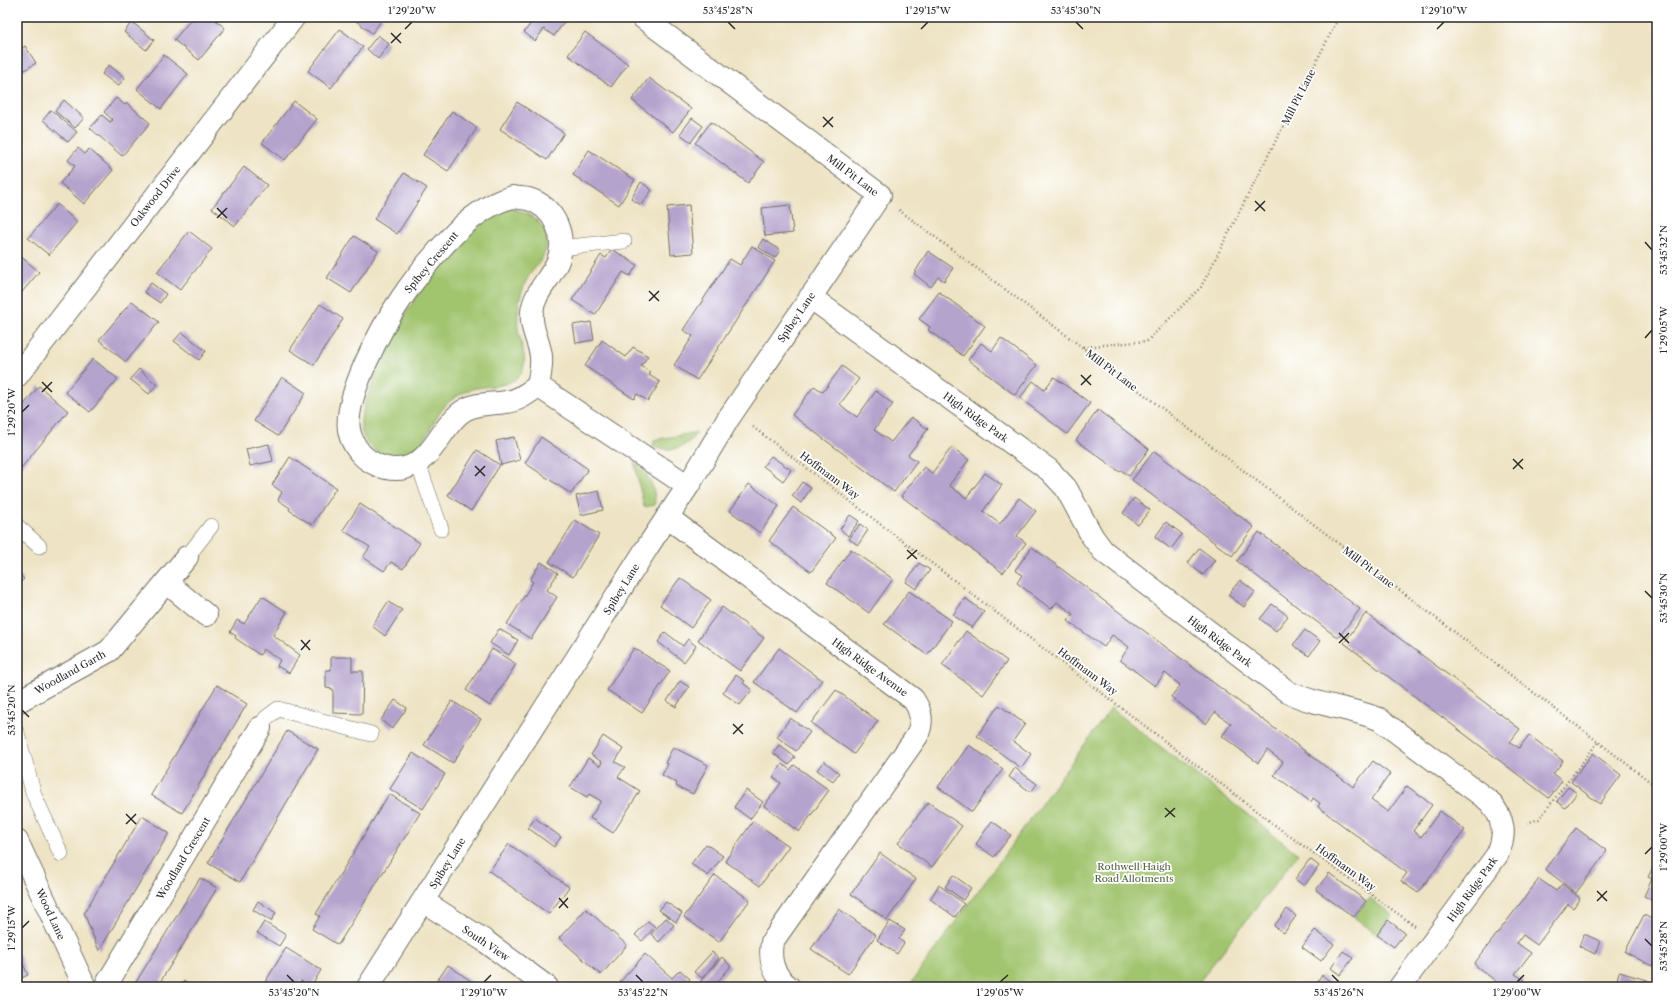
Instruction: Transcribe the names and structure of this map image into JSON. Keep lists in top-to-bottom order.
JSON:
{
  "streets": {
    "street": [
      "Mill Pit Lane",
      "Oakwood Drive",
      "Spibey Crescent",
      "Spibey Lane",
      "High Ridge Park",
      "High Ridge Avenue",
      "Woodland Garth",
      "Woodland Crescent",
      "Wood Lane",
      "South View"
    ],
    "path": ["Hoffmann Way"]
  },
  "crossings": [
    ["Mill Pit Lane", "Spibey Lane"],
    ["Spibey Lane", "High Ridge Park"],
    ["Spibey Lane", "Hoffmann Way"],
    ["Spibey Lane", "High Ridge Avenue"],
    ["Spibey Lane", "South View"],
    ["High Ridge Park", "Hoffmann Way"]
  ],
  "parks": ["Rothwell Haigh Road Allotments"],
  "coordinates": [
    "1°29'20\"W",
    "53°45'28\"N",
    "1°29'15\"W",
    "53°45'30\"N",
    "1°29'10\"W",
    "53°45'32\"N",
    "1°29'05\"W",
    "53°45'20\"N",
    "1°29'00\"W",
    "53°45'22\"N",
    "53°45'26\"N"
  ]
}
